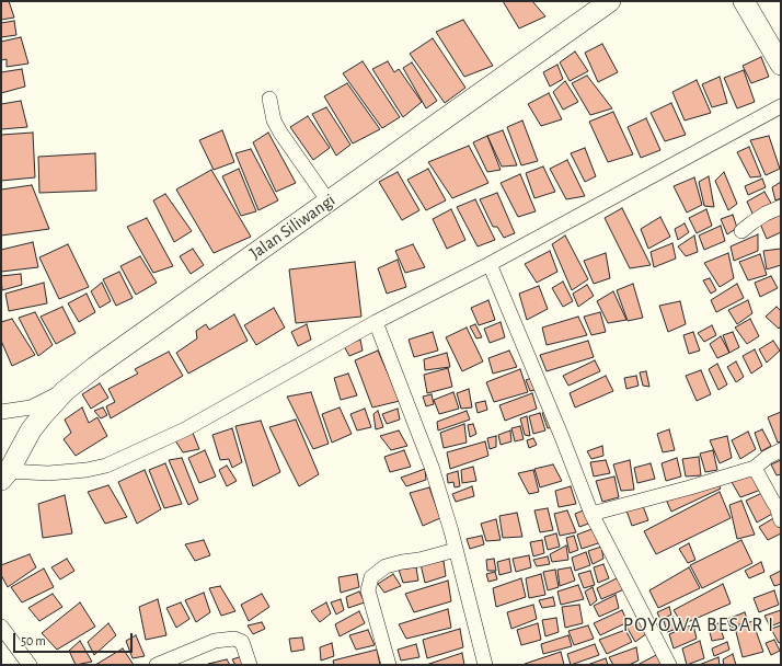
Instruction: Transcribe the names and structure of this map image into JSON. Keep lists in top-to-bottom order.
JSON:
{
  "streets": {
    "main road": ["Jalan Siliwangi"]
  },
  "districts": ["POYOWA BESAR I"],
  "scale_bar": "50 m"
}
